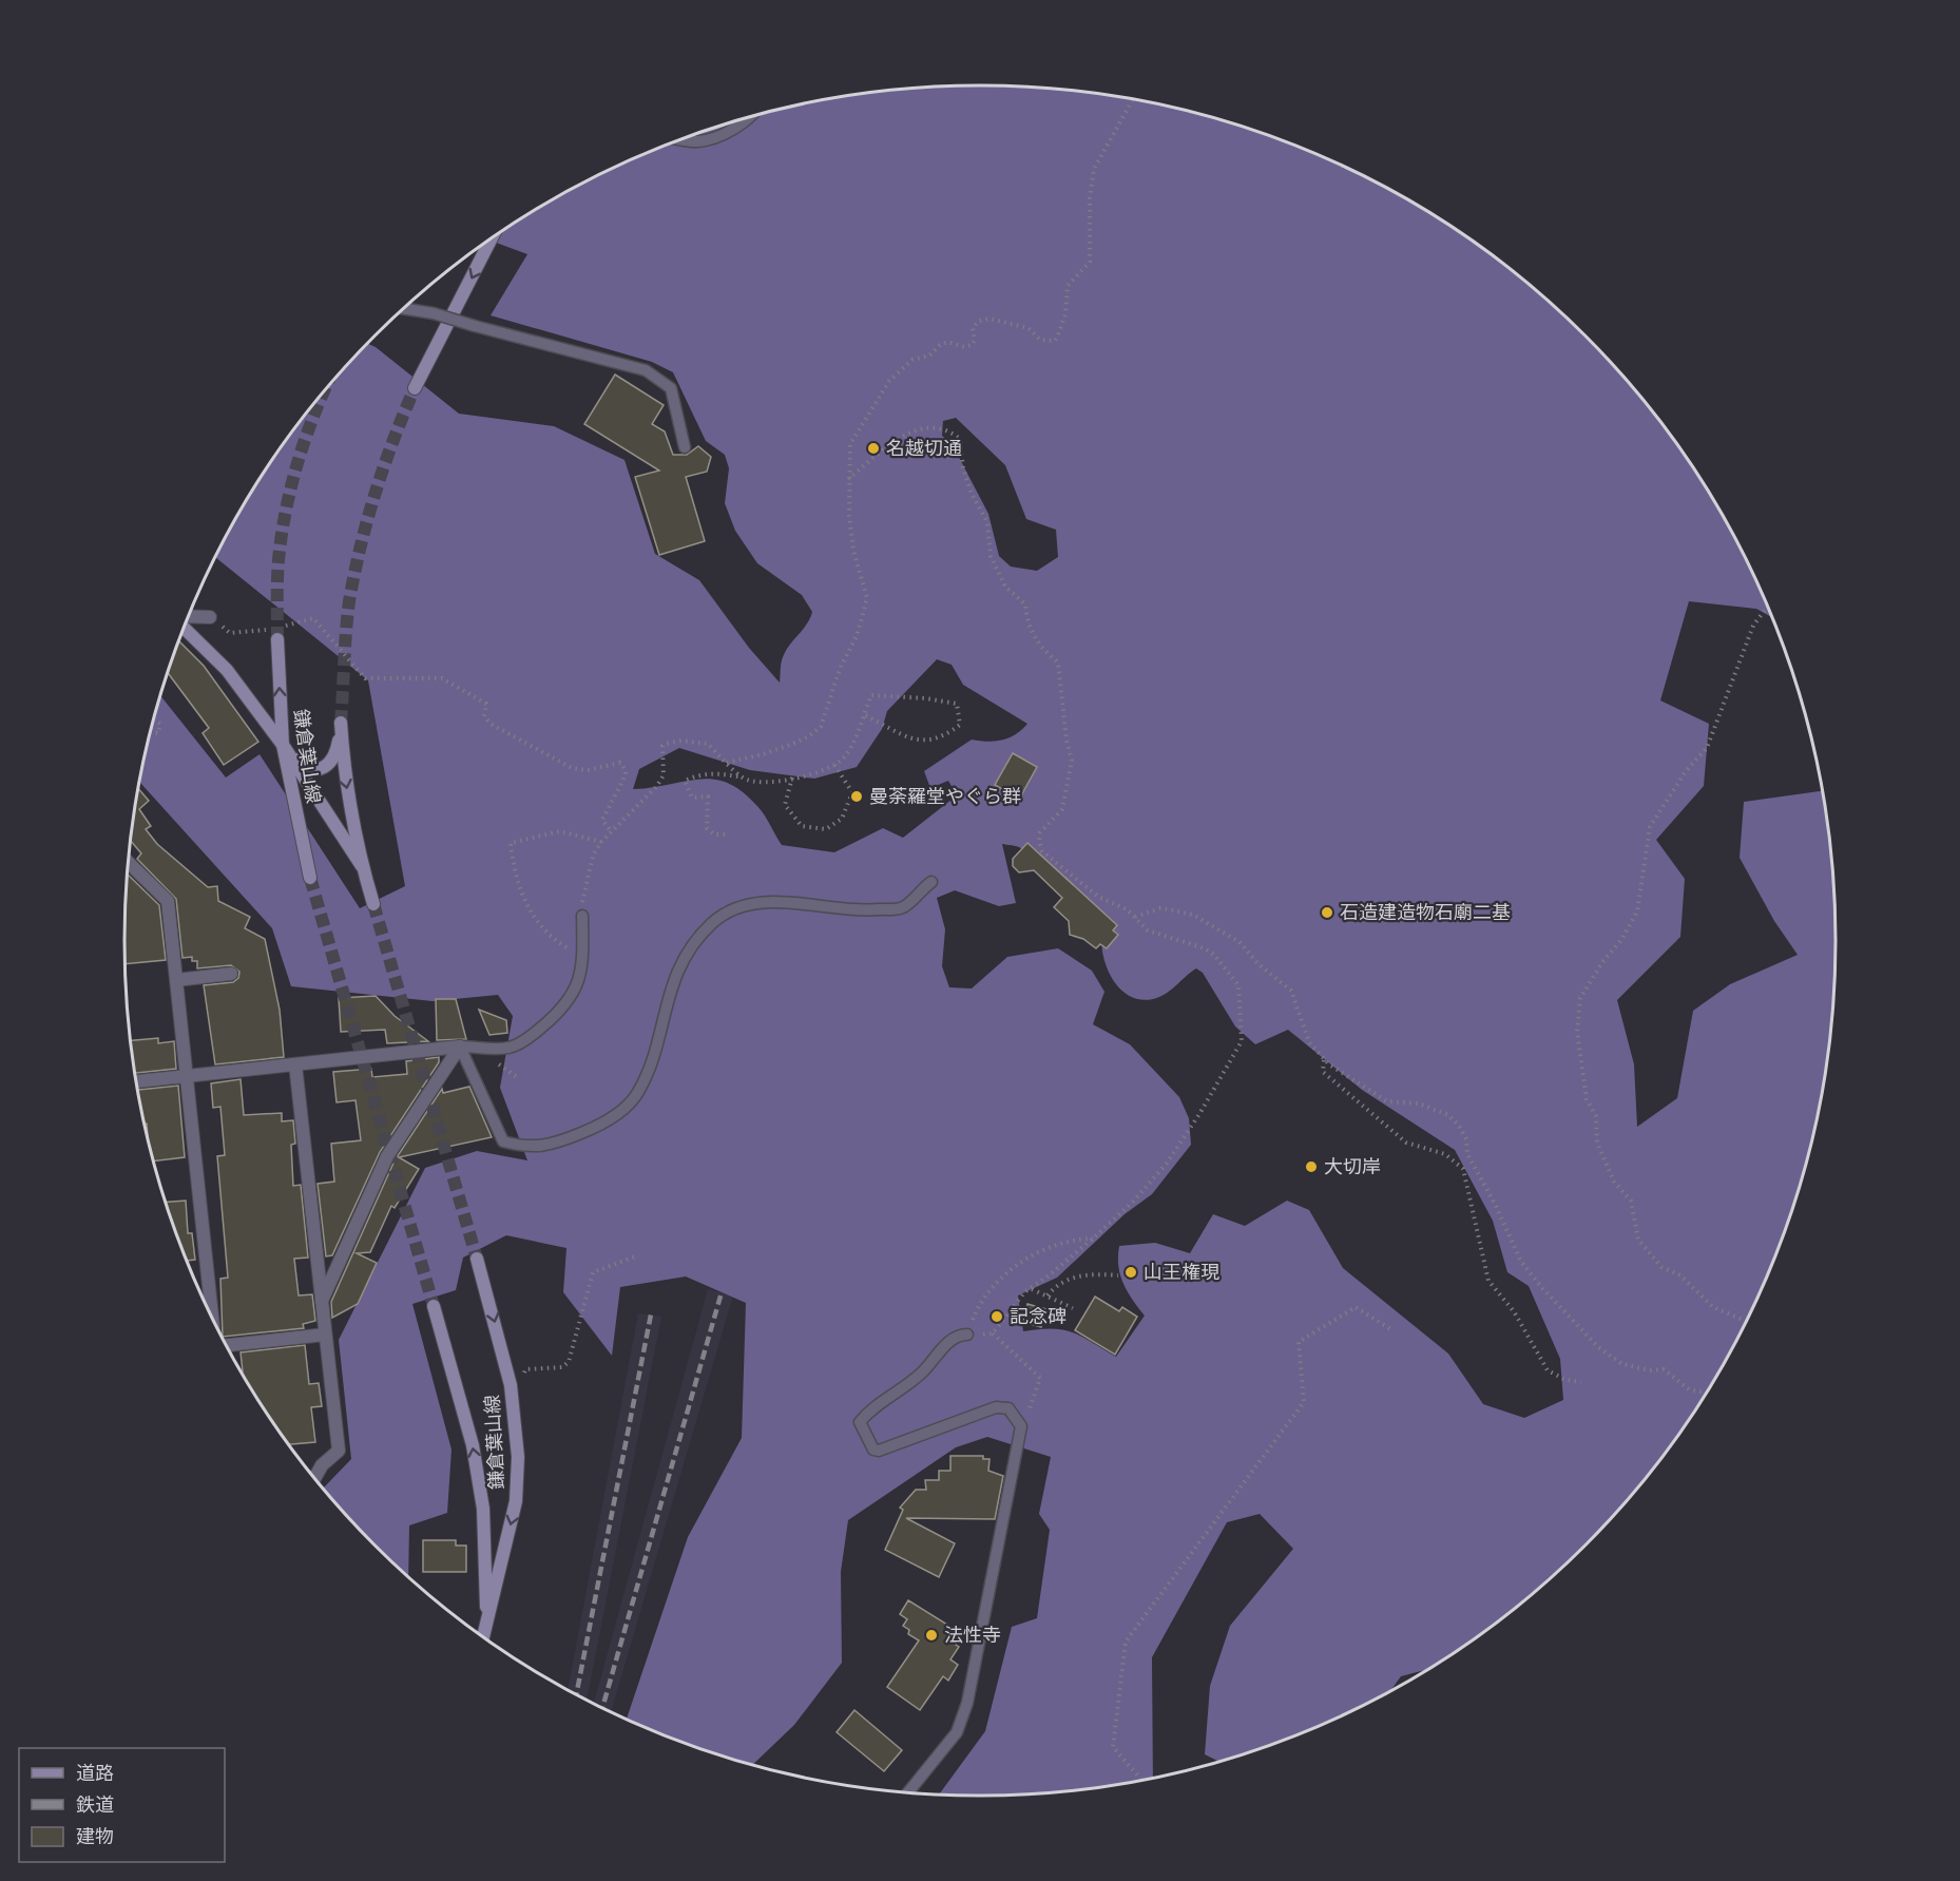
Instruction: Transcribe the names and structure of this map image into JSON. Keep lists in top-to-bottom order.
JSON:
{
  "streets": {
    "main road": ["鎌倉葉山線"]
  },
  "places": [
    "名越切通",
    "曼荼羅堂やぐら群",
    "石造建造物石廟二基",
    "大切岸",
    "山王権現",
    "記念碑",
    "法性寺"
  ],
  "legend": ["道路", "鉄道", "建物"]
}
